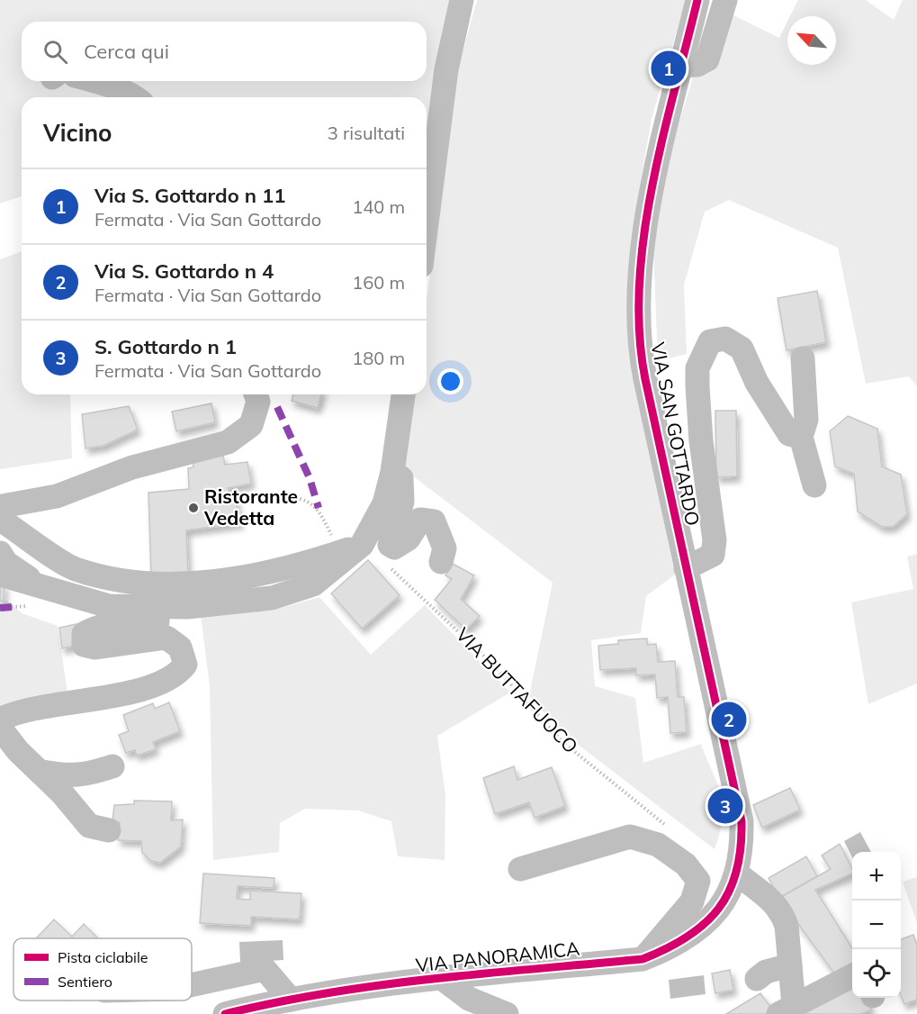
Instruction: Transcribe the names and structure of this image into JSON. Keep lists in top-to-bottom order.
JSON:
{
  "streets": {
    "street": ["VIA SAN GOTTARDO", "VIA PANORAMICA"],
    "path": ["VIA BUTTAFUOCO"]
  },
  "crossings": [
    ["VIA SAN GOTTARDO", "VIA PANORAMICA"]
  ],
  "places": ["Ristorante Vedetta"],
  "legend": ["Pista ciclabile", "Sentiero"],
  "north": "top left",
  "page": {
    "search": "Cerca qui",
    "pins": ["1", "2", "3"],
    "heading": ["Vicino", "3 risultati"],
    "list": [
      {
        "mark": "1",
        "name": "Via S. Gottardo n 11",
        "note": "Fermata · Via San Gottardo",
        "value": "140 m"
      },
      {
        "mark": "2",
        "name": "Via S. Gottardo n 4",
        "note": "Fermata · Via San Gottardo",
        "value": "160 m"
      },
      {
        "mark": "3",
        "name": "S. Gottardo n 1",
        "note": "Fermata · Via San Gottardo",
        "value": "180 m"
      }
    ],
    "map_buttons": ["+", "−"]
  }
}
